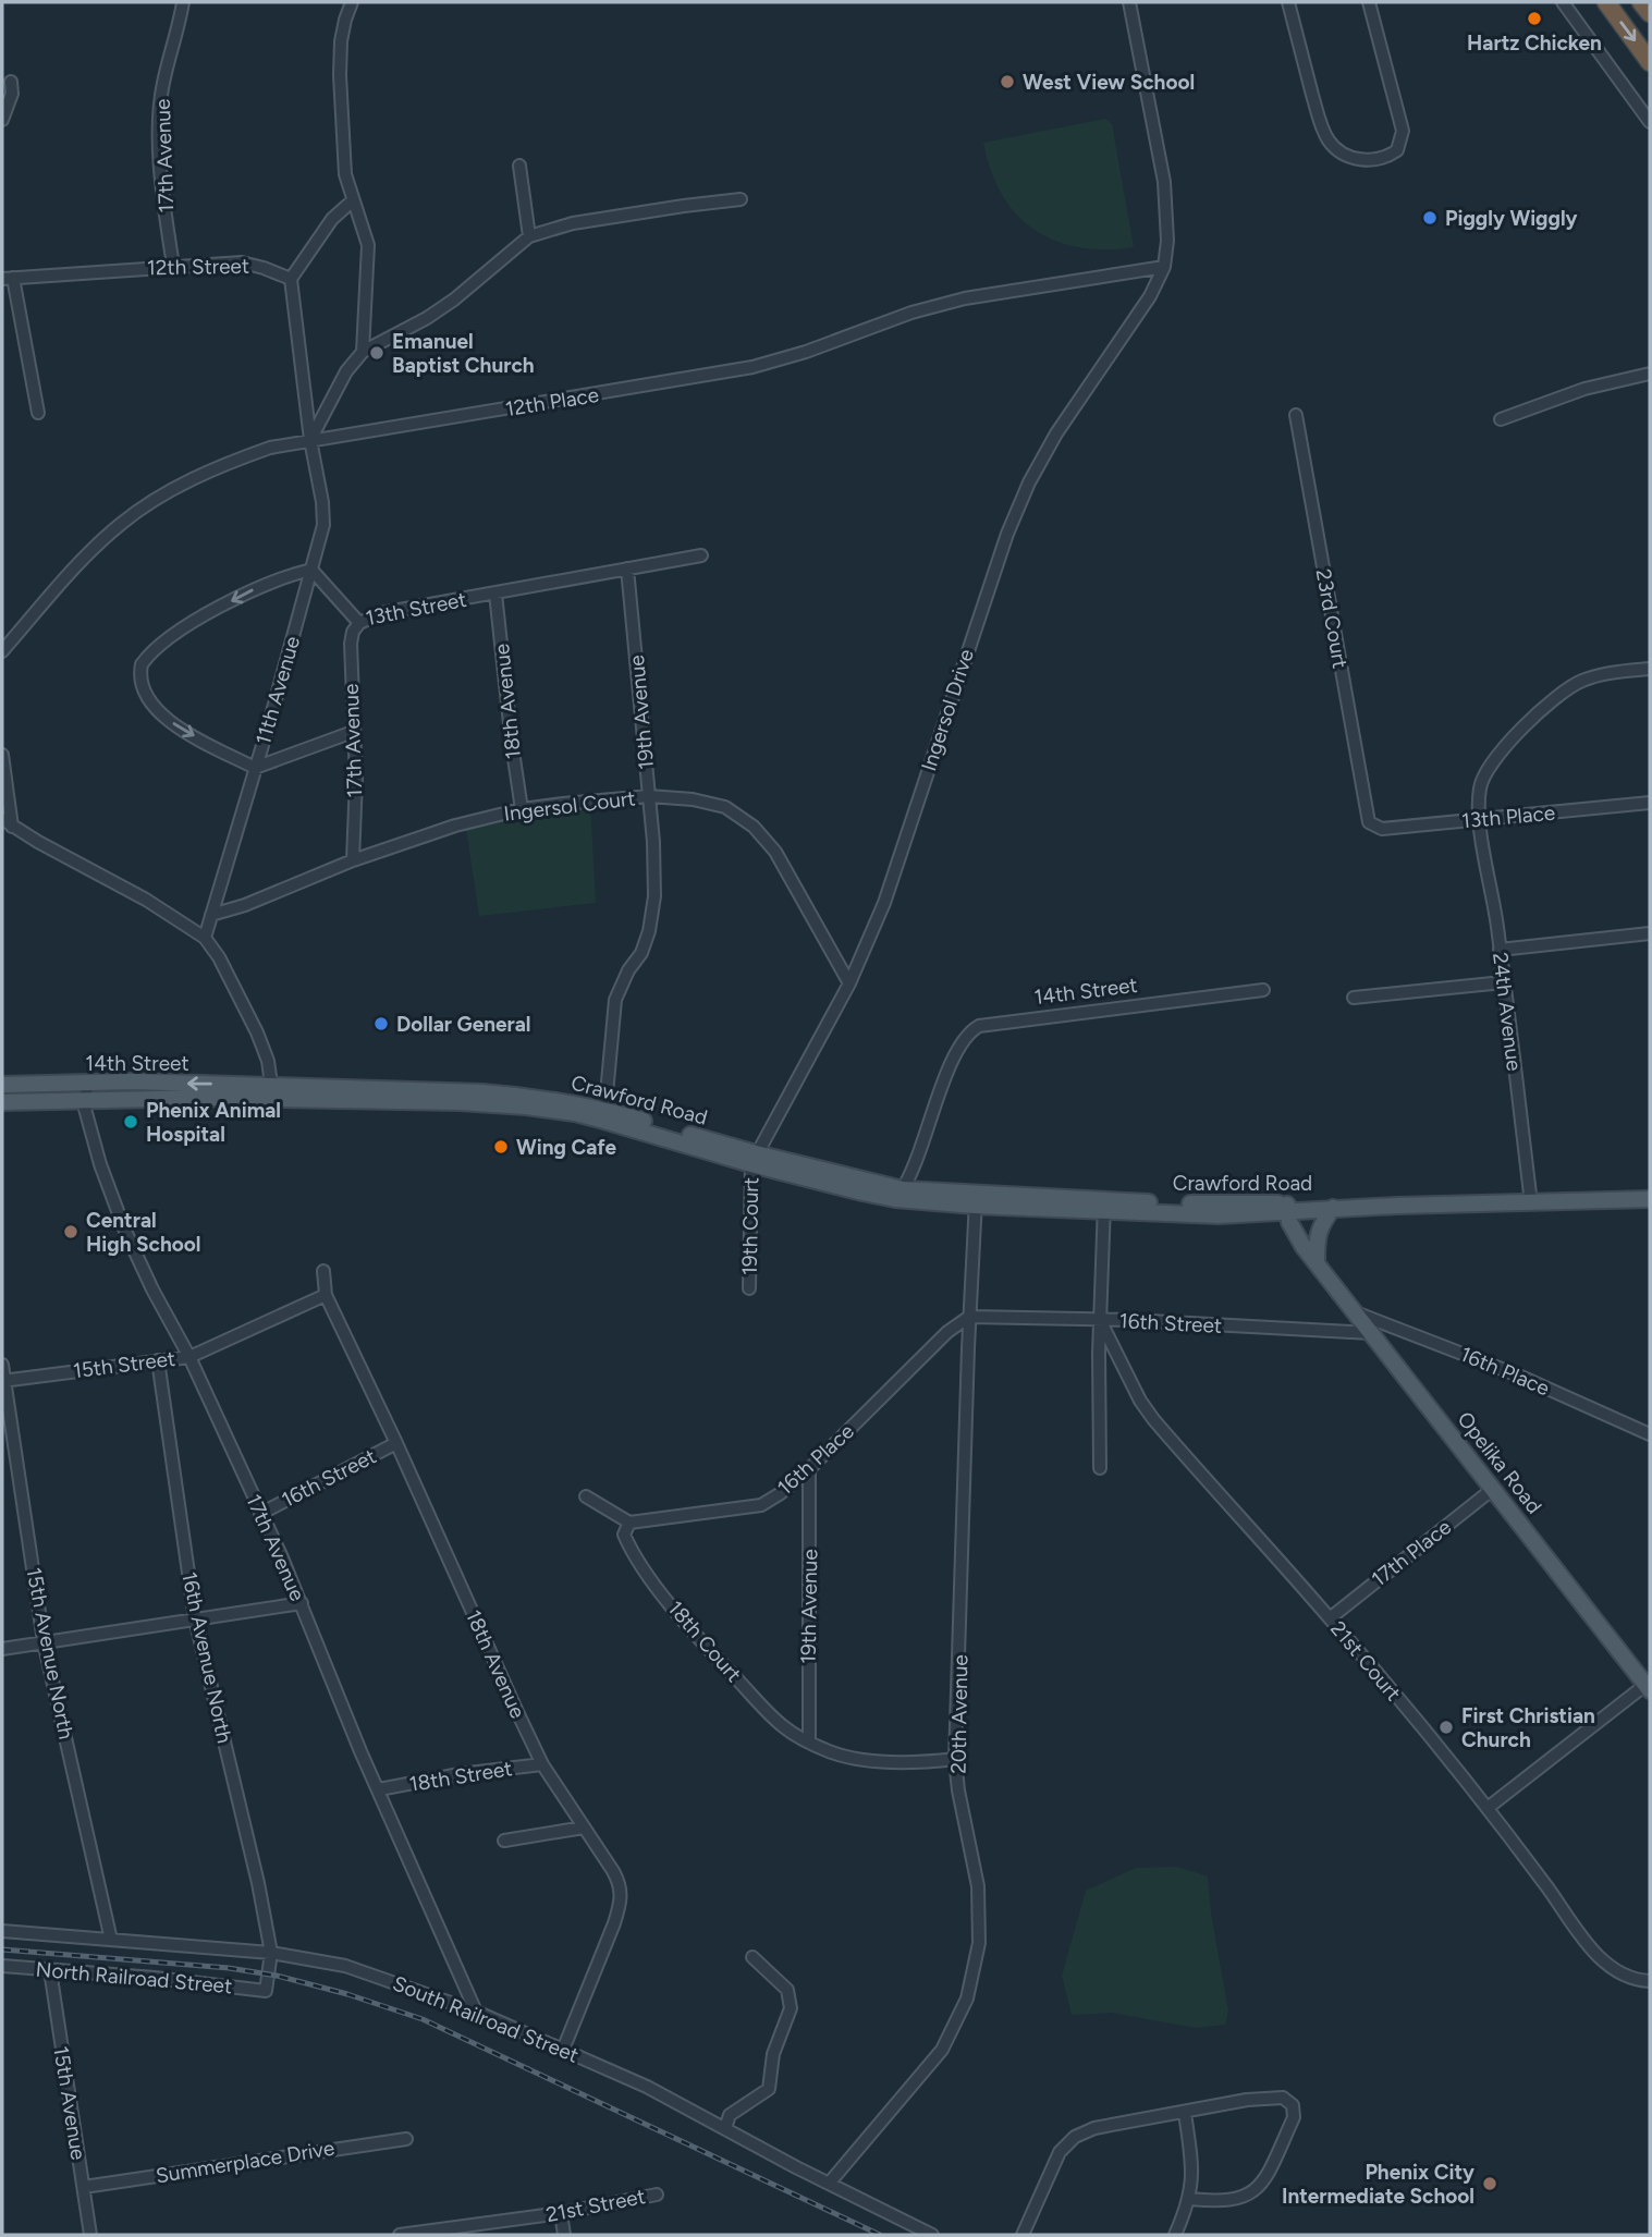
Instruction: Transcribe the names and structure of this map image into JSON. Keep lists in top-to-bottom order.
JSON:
{
  "streets": {
    "main road": ["14th Street", "Crawford Road", "Opelika Road"],
    "street": [
      "17th Avenue",
      "12th Street",
      "12th Place",
      "13th Street",
      "23rd Court",
      "11th Avenue",
      "18th Avenue",
      "Ingersol Drive",
      "19th Avenue",
      "Ingersol Court",
      "13th Place",
      "24th Avenue",
      "19th Court",
      "16th Street",
      "15th Street",
      "16th Place",
      "17th Place",
      "18th Court",
      "15th Avenue North",
      "16th Avenue North",
      "21st Court",
      "20th Avenue",
      "18th Street",
      "North Railroad Street",
      "South Railroad Street",
      "15th Avenue",
      "Summerplace Drive",
      "21st Street"
    ]
  },
  "crossings": [
    ["17th Avenue", "12th Street"],
    ["17th Avenue", "13th Street"],
    ["17th Avenue", "Ingersol Court"],
    ["17th Avenue", "14th Street"],
    ["17th Avenue", "16th Street"],
    ["17th Avenue", "15th Street"],
    ["17th Avenue", "18th Street"],
    ["17th Avenue", "South Railroad Street"],
    ["12th Place", "11th Avenue"],
    ["12th Place", "Ingersol Drive"],
    ["13th Street", "11th Avenue"],
    ["13th Street", "18th Avenue"],
    ["13th Street", "19th Avenue"],
    ["23rd Court", "13th Place"],
    ["11th Avenue", "Ingersol Court"],
    ["18th Avenue", "Ingersol Court"],
    ["18th Avenue", "16th Street"],
    ["18th Avenue", "15th Street"],
    ["18th Avenue", "18th Street"],
    ["18th Avenue", "South Railroad Street"],
    ["Ingersol Drive", "Ingersol Court"],
    ["Ingersol Drive", "Crawford Road"],
    ["Ingersol Drive", "19th Court"],
    ["19th Avenue", "Ingersol Court"],
    ["19th Avenue", "Crawford Road"],
    ["19th Avenue", "16th Place"],
    ["19th Avenue", "18th Court"],
    ["13th Place", "24th Avenue"],
    ["14th Street", "Crawford Road"],
    ["Crawford Road", "19th Court"],
    ["Crawford Road", "Opelika Road"],
    ["Crawford Road", "20th Avenue"],
    ["16th Street", "16th Place"],
    ["16th Street", "Opelika Road"],
    ["16th Street", "21st Court"],
    ["16th Street", "20th Avenue"],
    ["15th Street", "15th Avenue North"],
    ["15th Street", "16th Avenue North"],
    ["16th Place", "Opelika Road"],
    ["16th Place", "18th Court"],
    ["16th Place", "20th Avenue"],
    ["Opelika Road", "17th Place"],
    ["17th Place", "21st Court"],
    ["15th Avenue North", "South Railroad Street"],
    ["16th Avenue North", "North Railroad Street"],
    ["16th Avenue North", "South Railroad Street"],
    ["20th Avenue", "South Railroad Street"],
    ["North Railroad Street", "15th Avenue"],
    ["15th Avenue", "Summerplace Drive"]
  ],
  "places": [
    "Hartz Chicken",
    "West View School",
    "Piggly Wiggly",
    "Emanuel Baptist Church",
    "Dollar General",
    "Phenix Animal Hospital",
    "Wing Cafe",
    "Central High School",
    "First Christian Church",
    "Phenix City Intermediate School"
  ]
}
